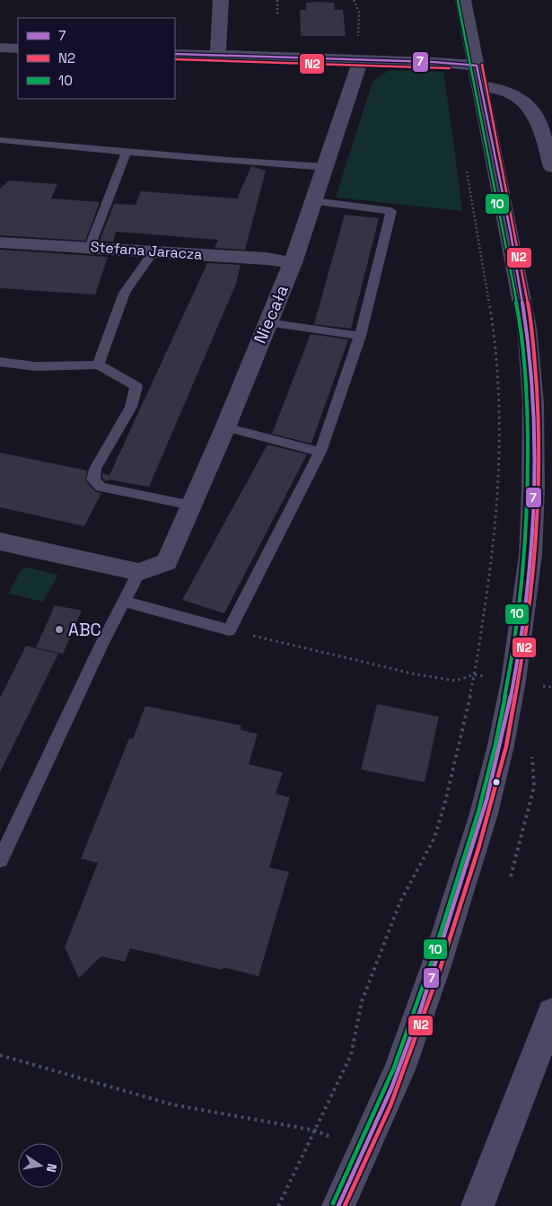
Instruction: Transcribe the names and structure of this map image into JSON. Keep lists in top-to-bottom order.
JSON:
{
  "streets": {
    "street": ["Stefana Jaracza", "Niecała"]
  },
  "crossings": [
    ["Stefana Jaracza", "Niecała"]
  ],
  "places": ["ABC"],
  "lines": ["transit line 10", "transit line 7", "transit line N2"],
  "legend": ["7", "N2", "10"],
  "north": "right"
}
